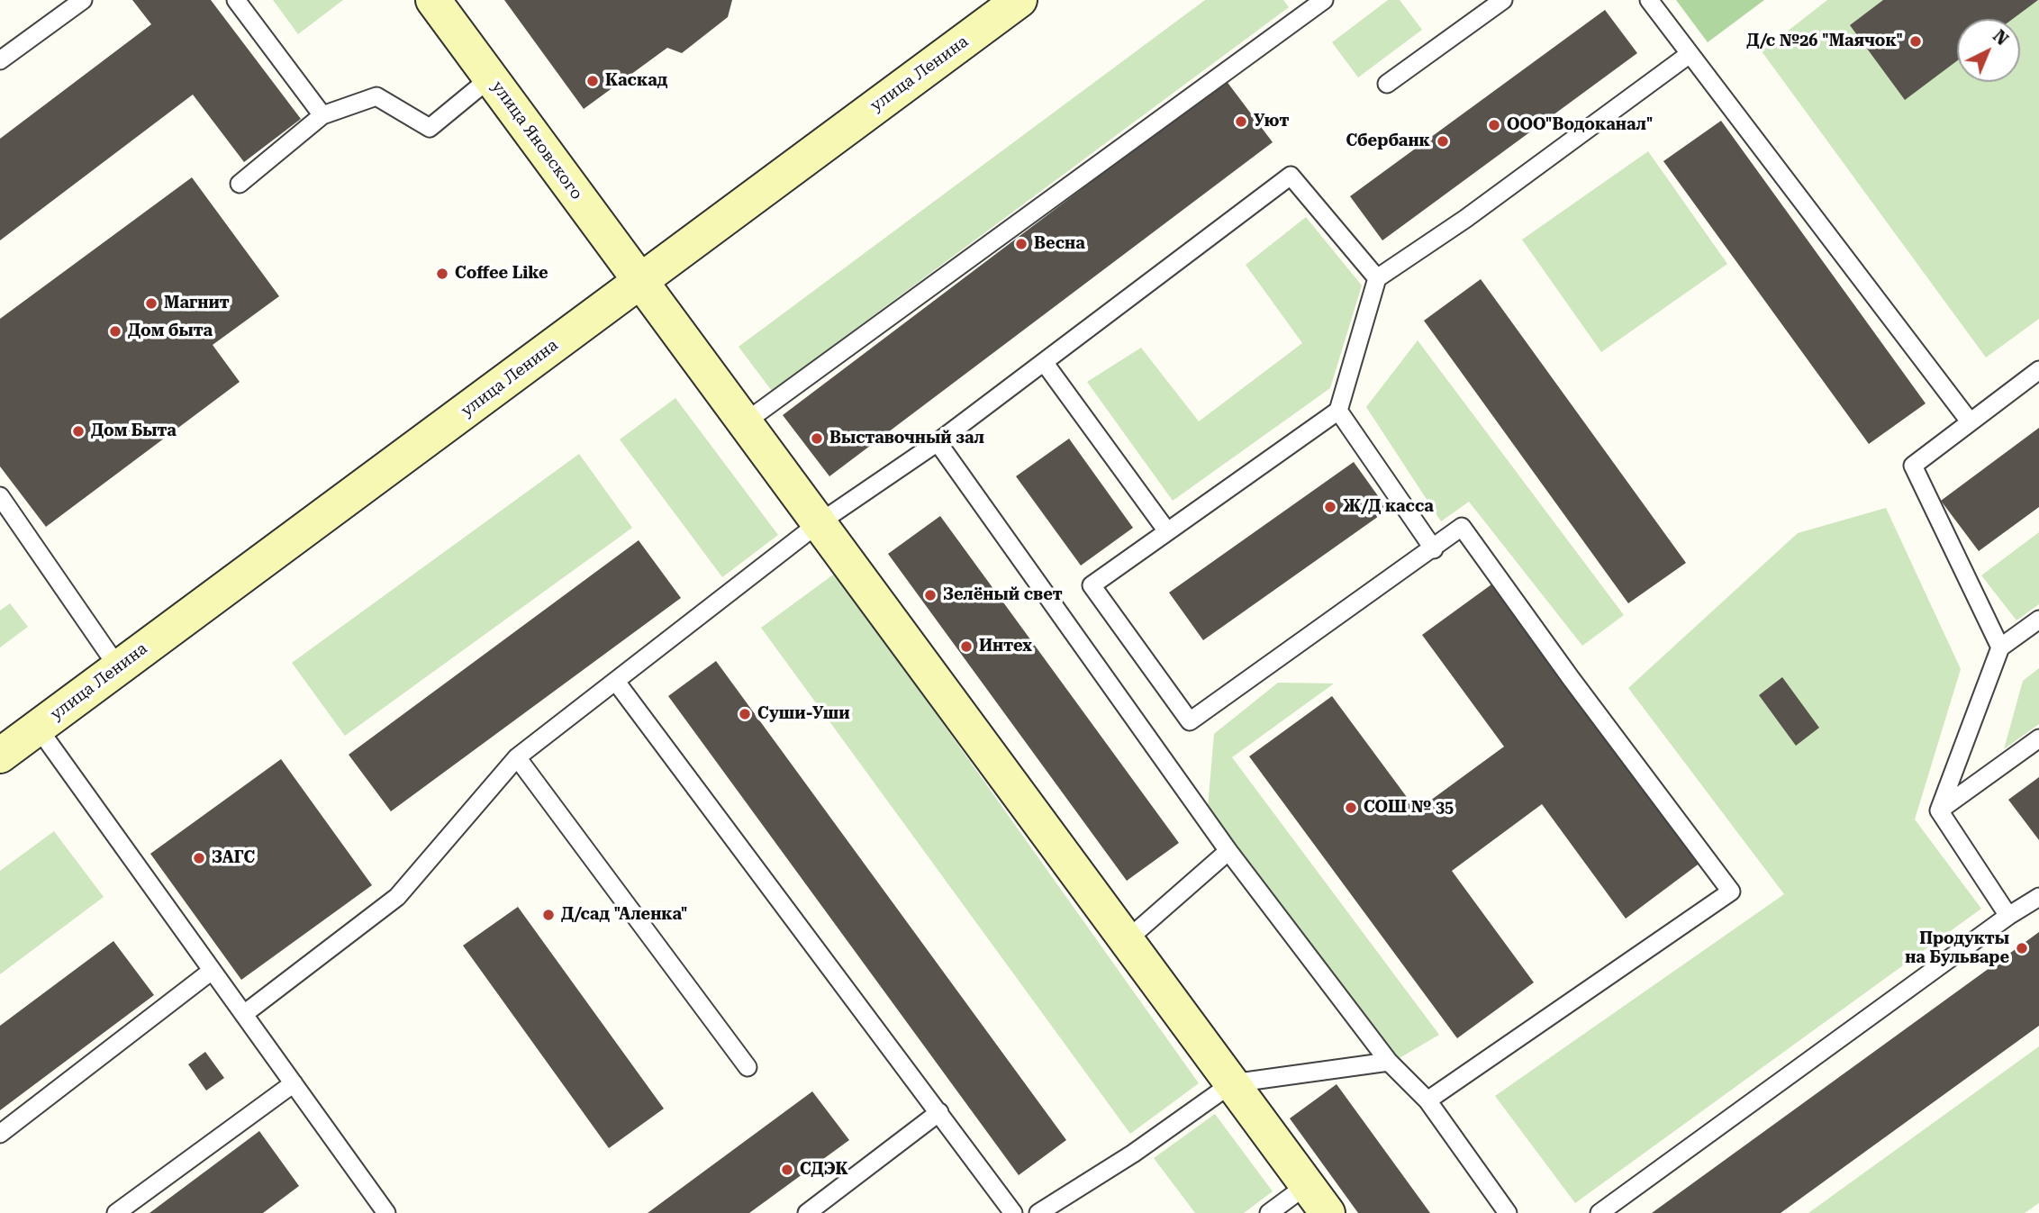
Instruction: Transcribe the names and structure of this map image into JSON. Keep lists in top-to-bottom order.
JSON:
{
  "streets": {
    "main road": ["улица Ленина", "улица Яновского"]
  },
  "crossings": [
    ["улица Ленина", "улица Яновского"]
  ],
  "places": [
    "Д/с №26 \"Маячок\"",
    "Каскад",
    "Уют",
    "ООО\"Водоканал\"",
    "Сбербанк",
    "Весна",
    "Coffee Like",
    "Магнит",
    "Дом быта",
    "Дом Быта",
    "Выставочный зал",
    "Ж/Д касса",
    "Зелёный свет",
    "Интех",
    "Суши-Уши",
    "СОШ № 35",
    "ЗАГС",
    "Д/сад \"Аленка\"",
    "Продукты на Бульваре",
    "СДЭК"
  ],
  "north": "top right"
}
